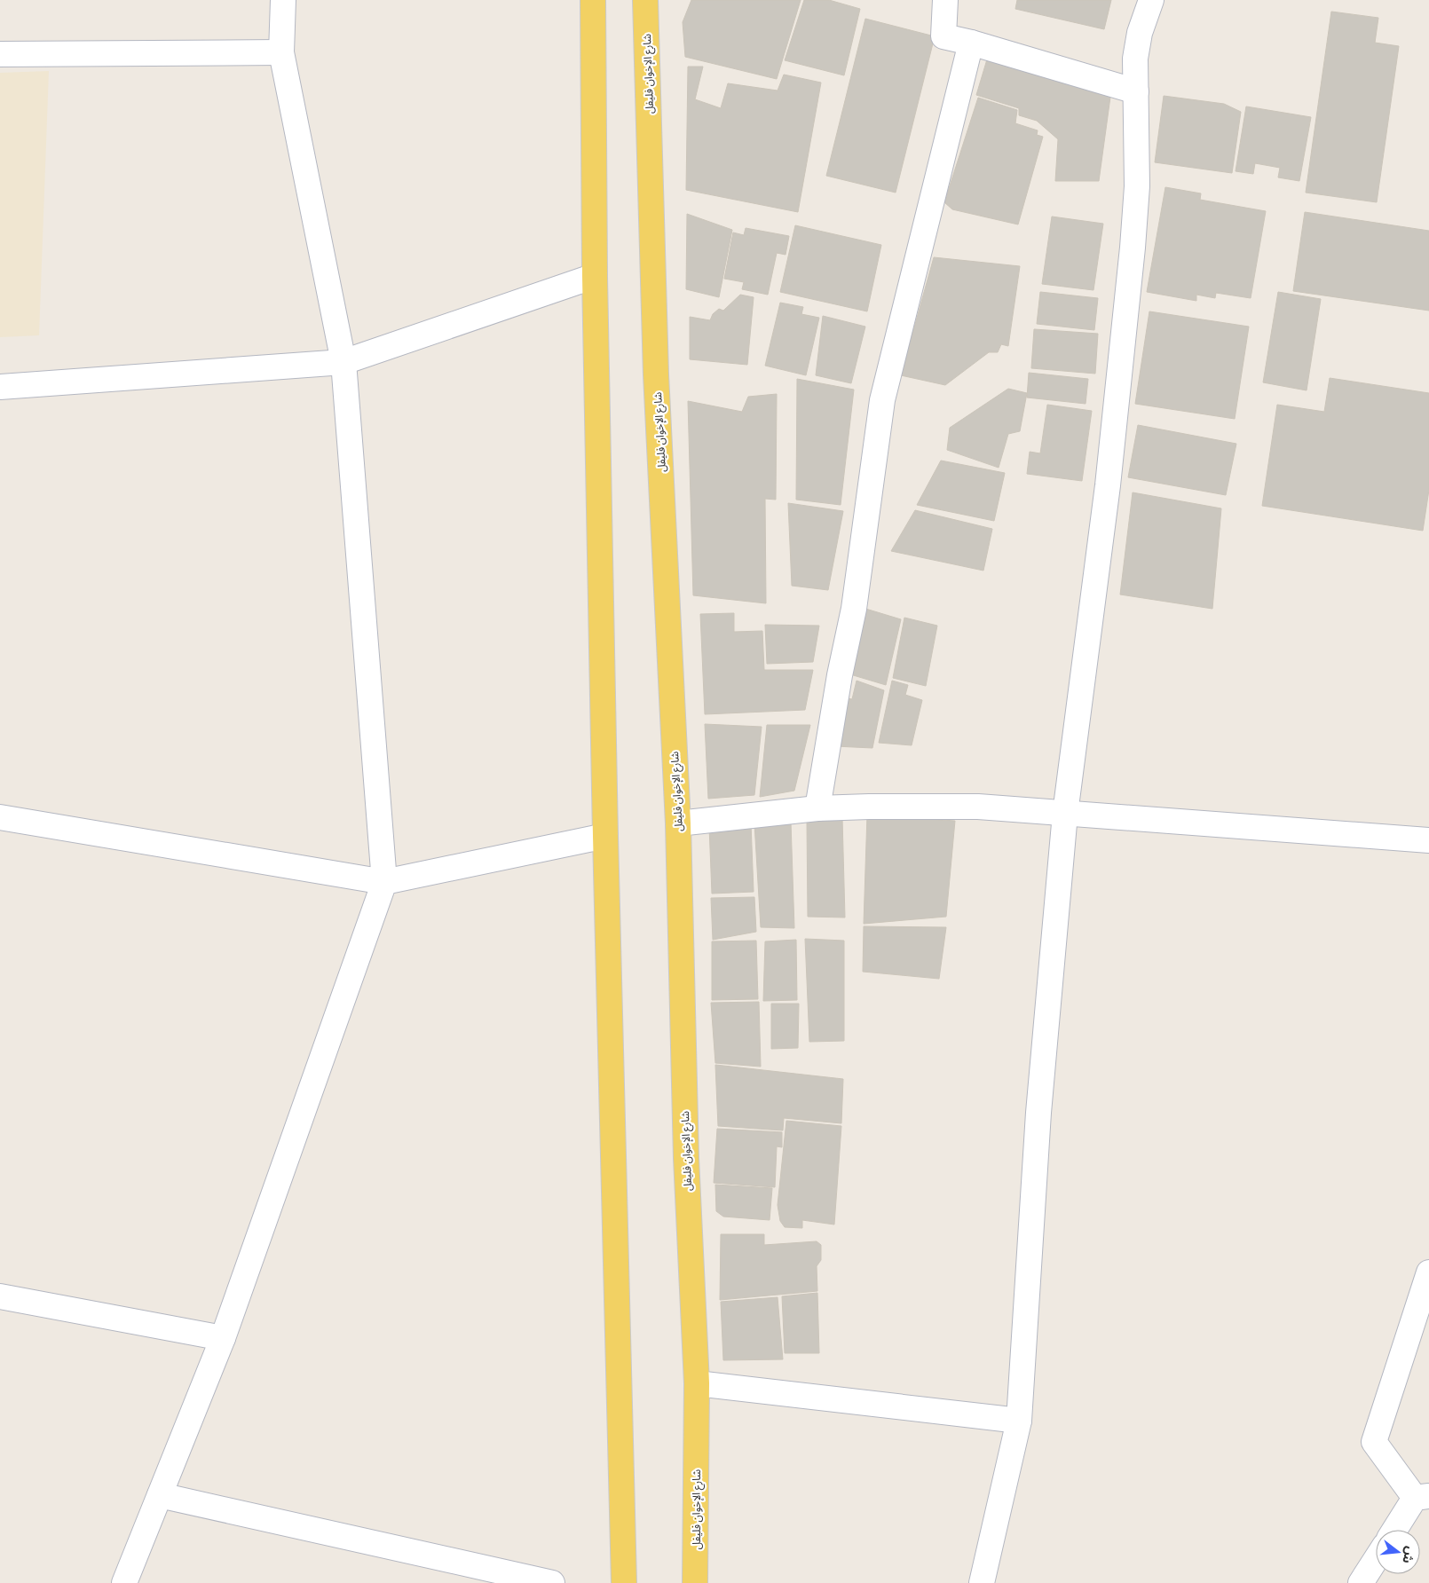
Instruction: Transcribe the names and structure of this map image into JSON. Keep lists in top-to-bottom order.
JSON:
{
  "streets": {
    "main road": ["شارع الإخوان فليفل"]
  },
  "north": "right"
}
